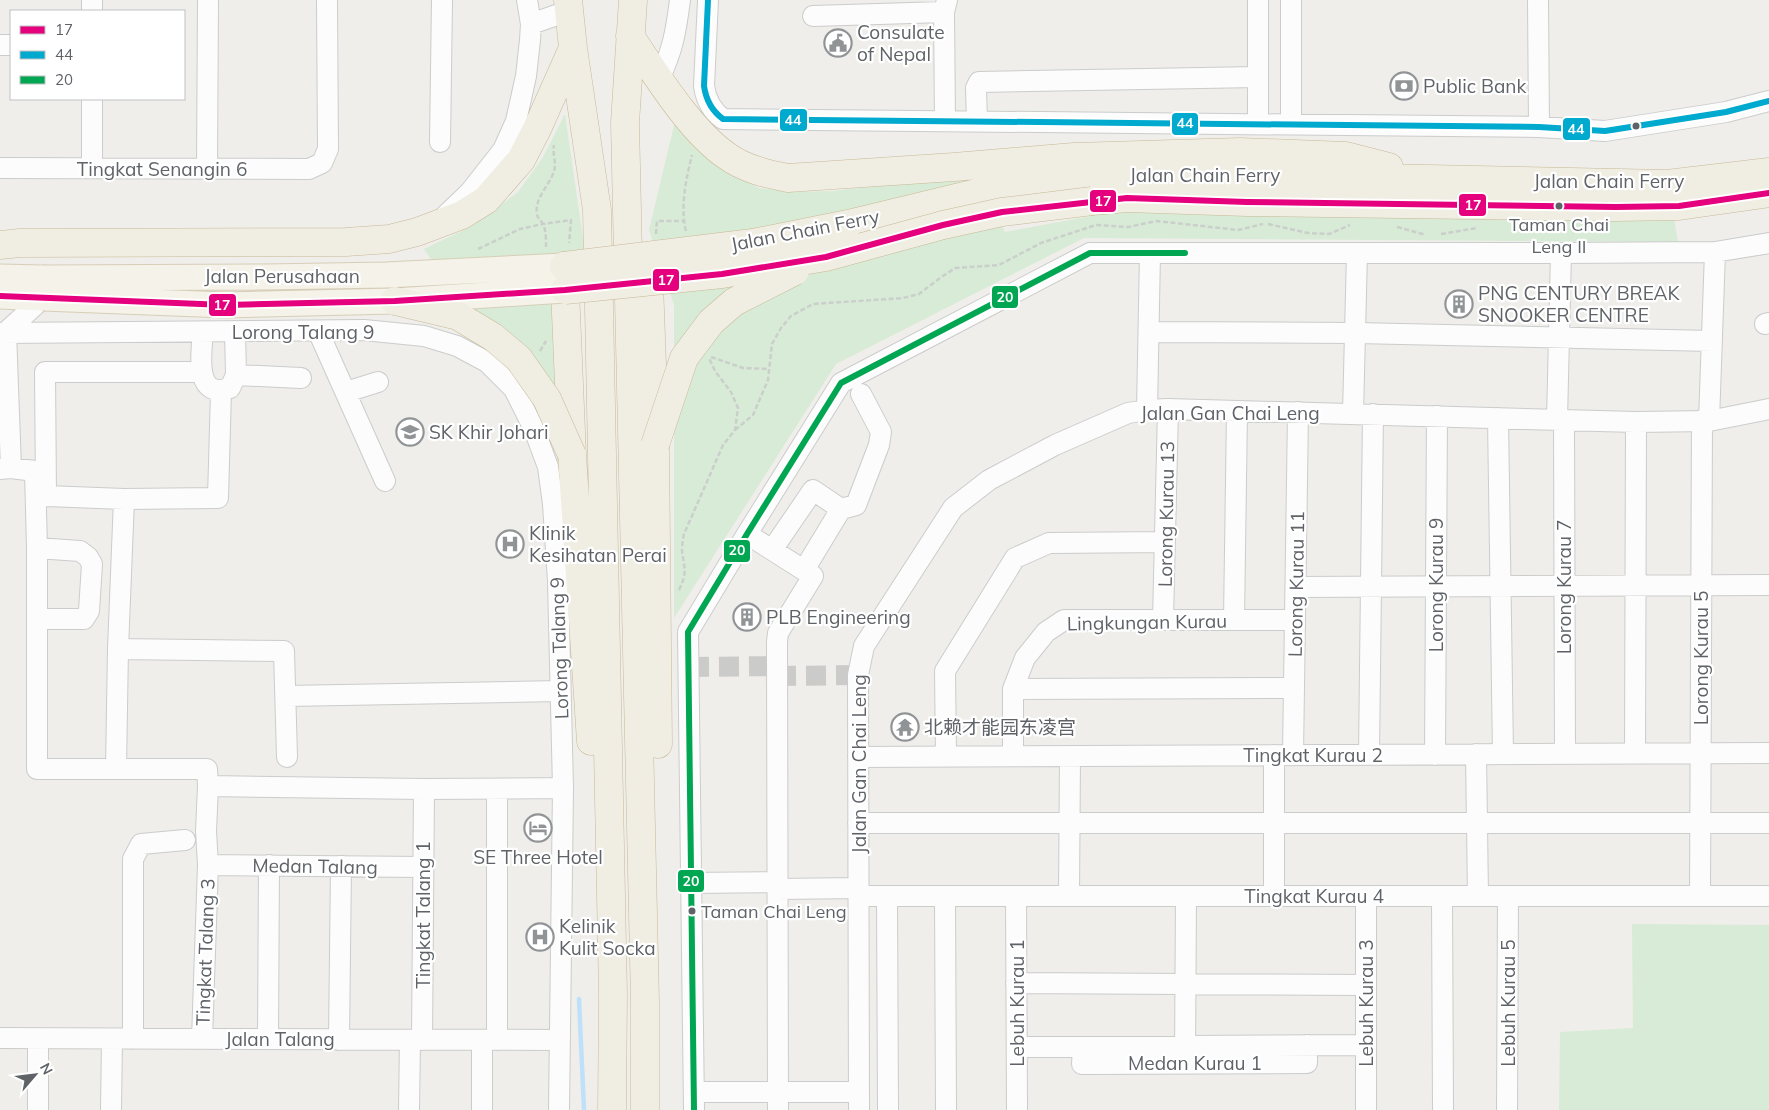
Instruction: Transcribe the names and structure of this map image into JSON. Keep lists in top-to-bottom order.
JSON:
{
  "streets": {
    "highway": ["Jalan Chain Ferry"],
    "main road": ["Jalan Perusahaan"],
    "street": [
      "Tingkat Senangin 6",
      "Lorong Talang 9",
      "Jalan Gan Chai Leng",
      "Lorong Kurau 13",
      "Lorong Kurau 11",
      "Lorong Kurau 9",
      "Lorong Kurau 7",
      "Lingkungan Kurau",
      "Lorong Kurau 5",
      "Tingkat Kurau 2",
      "Medan Talang",
      "Tingkat Kurau 4",
      "Tingkat Talang 1",
      "Tingkat Talang 3",
      "Lebuh Kurau 1",
      "Lebuh Kurau 3",
      "Lebuh Kurau 5",
      "Jalan Talang",
      "Medan Kurau 1"
    ]
  },
  "crossings": [
    ["Lorong Talang 9", "Jalan Talang"],
    ["Jalan Gan Chai Leng", "Lorong Kurau 13"],
    ["Jalan Gan Chai Leng", "Lorong Kurau 11"],
    ["Jalan Gan Chai Leng", "Lorong Kurau 9"],
    ["Jalan Gan Chai Leng", "Lorong Kurau 7"],
    ["Jalan Gan Chai Leng", "Lorong Kurau 5"],
    ["Jalan Gan Chai Leng", "Tingkat Kurau 2"],
    ["Jalan Gan Chai Leng", "Tingkat Kurau 4"],
    ["Lorong Kurau 13", "Lingkungan Kurau"],
    ["Lorong Kurau 11", "Lingkungan Kurau"],
    ["Lorong Kurau 11", "Tingkat Kurau 2"],
    ["Lorong Kurau 11", "Tingkat Kurau 4"],
    ["Lorong Kurau 9", "Tingkat Kurau 2"],
    ["Lorong Kurau 7", "Tingkat Kurau 2"],
    ["Lingkungan Kurau", "Tingkat Kurau 2"],
    ["Lorong Kurau 5", "Tingkat Kurau 2"],
    ["Lorong Kurau 5", "Tingkat Kurau 4"],
    ["Medan Talang", "Tingkat Talang 1"],
    ["Medan Talang", "Tingkat Talang 3"],
    ["Tingkat Kurau 4", "Lebuh Kurau 1"],
    ["Tingkat Kurau 4", "Lebuh Kurau 3"],
    ["Tingkat Kurau 4", "Lebuh Kurau 5"],
    ["Tingkat Talang 1", "Jalan Talang"],
    ["Tingkat Talang 3", "Jalan Talang"],
    ["Lebuh Kurau 1", "Medan Kurau 1"],
    ["Lebuh Kurau 3", "Medan Kurau 1"]
  ],
  "places": {
    "public building": ["Consulate of Nepal"],
    "bank": ["Public Bank"],
    "other": ["Taman Chai Leng II", "Taman Chai Leng"],
    "building": ["PNG CENTURY BREAK SNOOKER CENTRE", "PLB Engineering"],
    "school or university": ["SK Khir Johari"],
    "hospital": ["Klinik Kesihatan Perai", "Kelinik Kulit Socka"],
    "temple": ["北赖才能园东凌宫"],
    "hotel": ["SE Three Hotel"]
  },
  "lines": ["transit line 44", "transit line 17", "transit line 20"],
  "legend": ["17", "44", "20"],
  "north": "top right"
}
